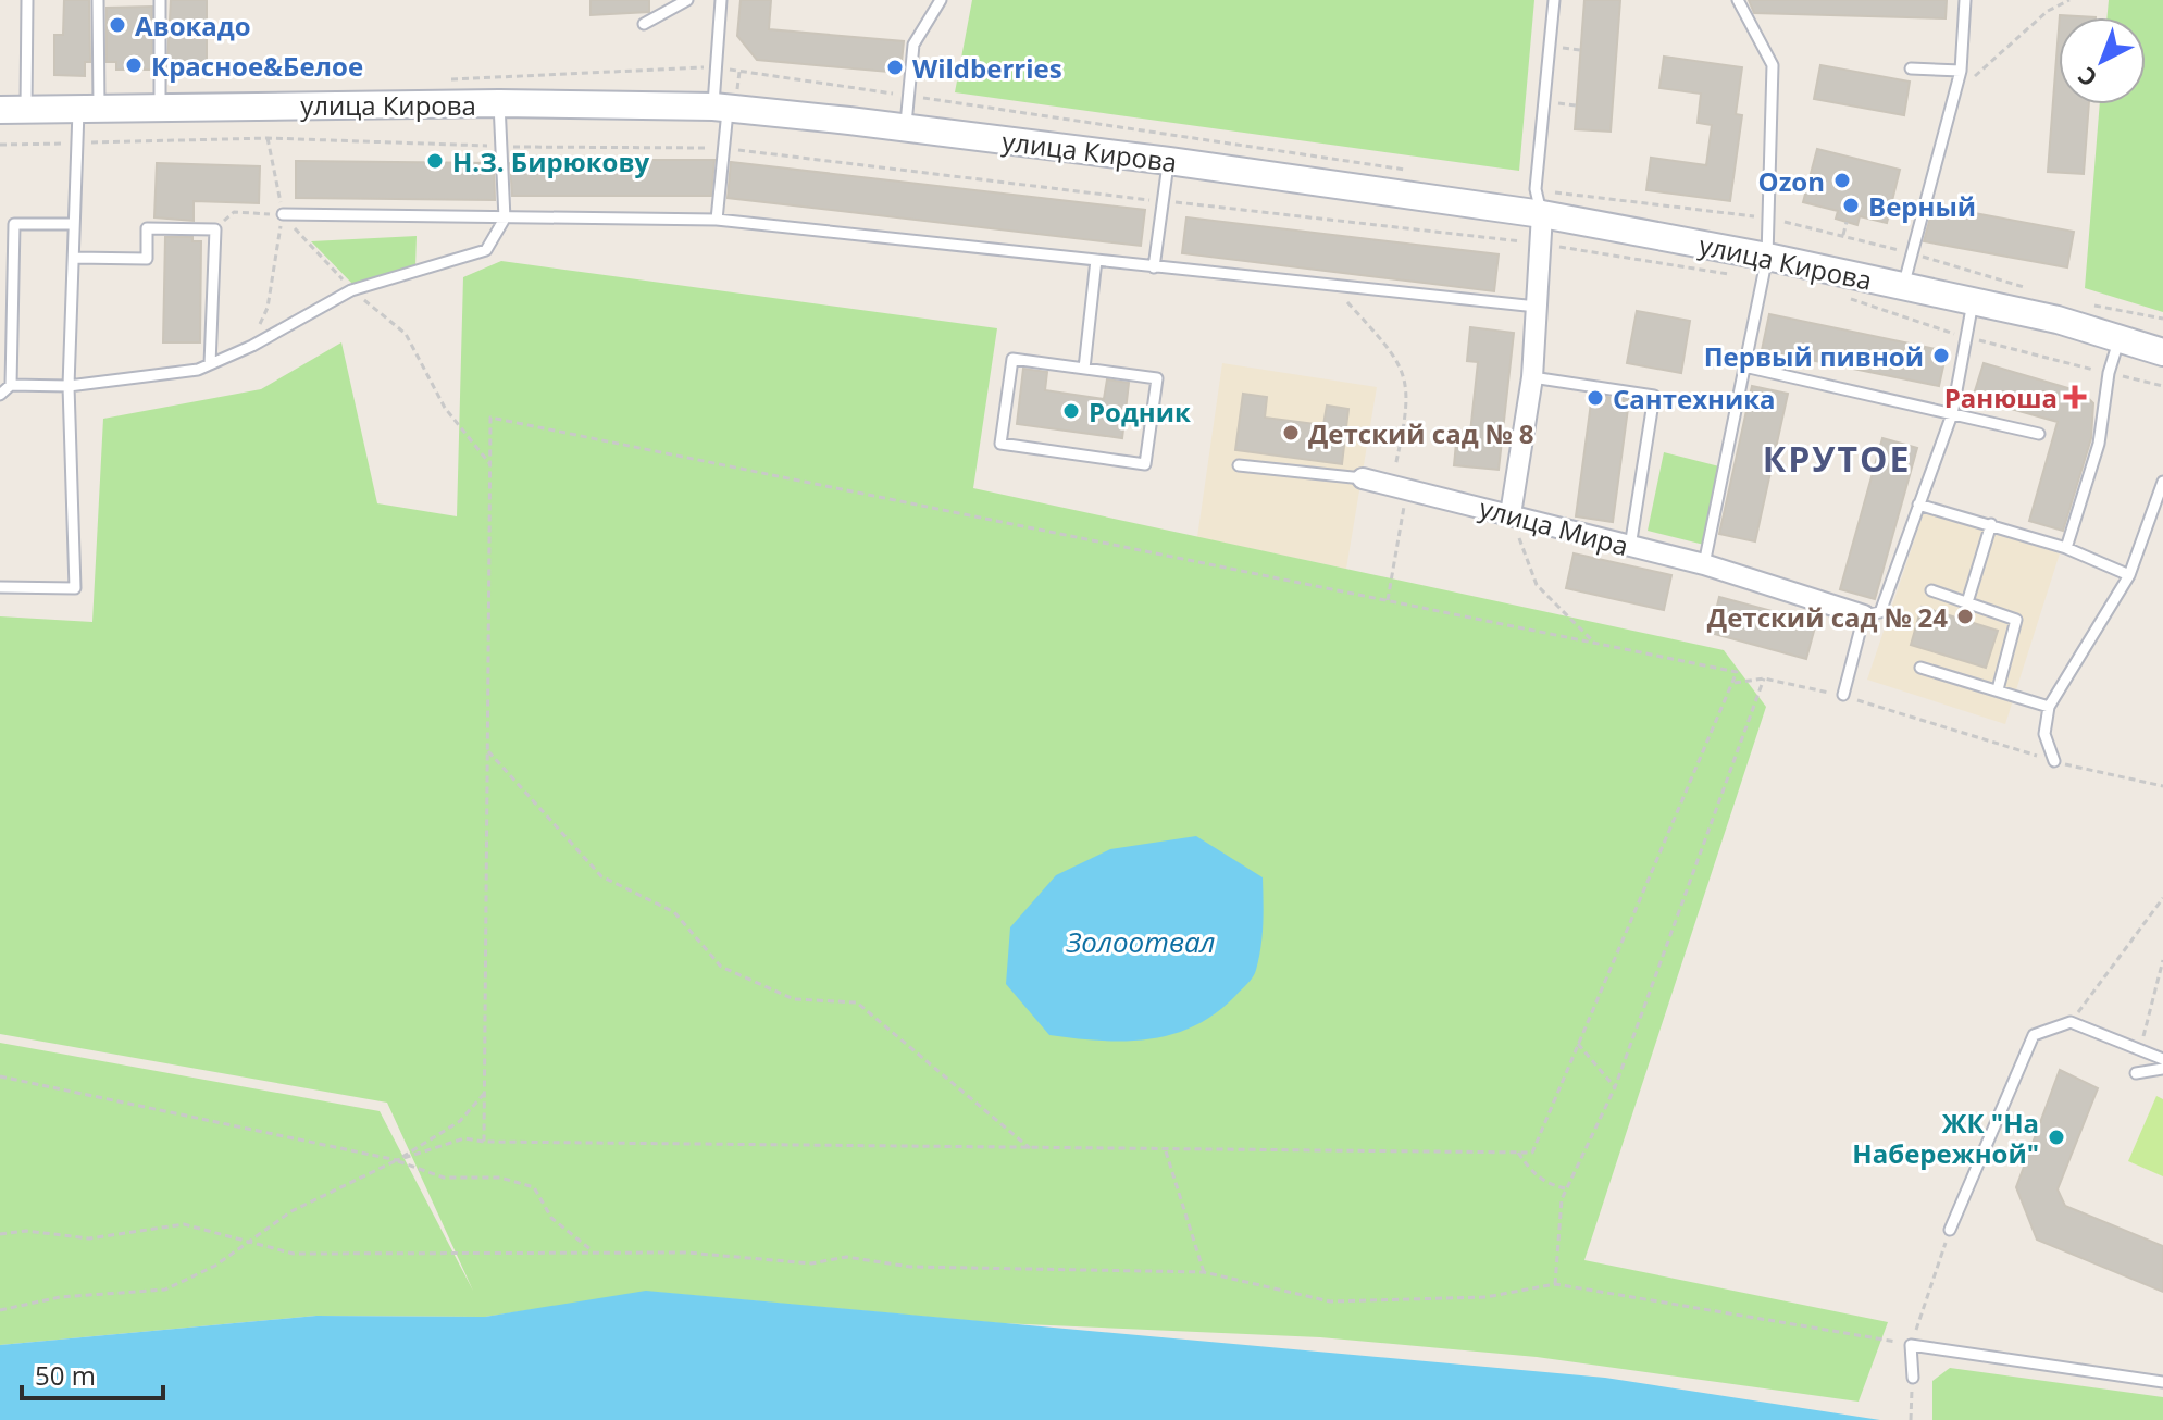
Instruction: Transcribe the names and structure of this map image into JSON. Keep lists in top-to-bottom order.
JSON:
{
  "streets": {
    "street": ["улица Кирова", "улица Мира"]
  },
  "districts": ["КРУТОЕ"],
  "water": ["Золоотвал"],
  "places": {
    "other": [
      "Авокадо",
      "Красное&Белое",
      "Wildberries",
      "Н.З. Бирюкову",
      "Ozon",
      "Верный",
      "Первый пивной",
      "Сантехника",
      "Родник",
      "Детский сад № 8",
      "Детский сад № 24",
      "ЖК \"На Набережной\""
    ],
    "health": ["Ранюша"]
  },
  "scale_bar": "50 m",
  "north": "bottom left"
}
